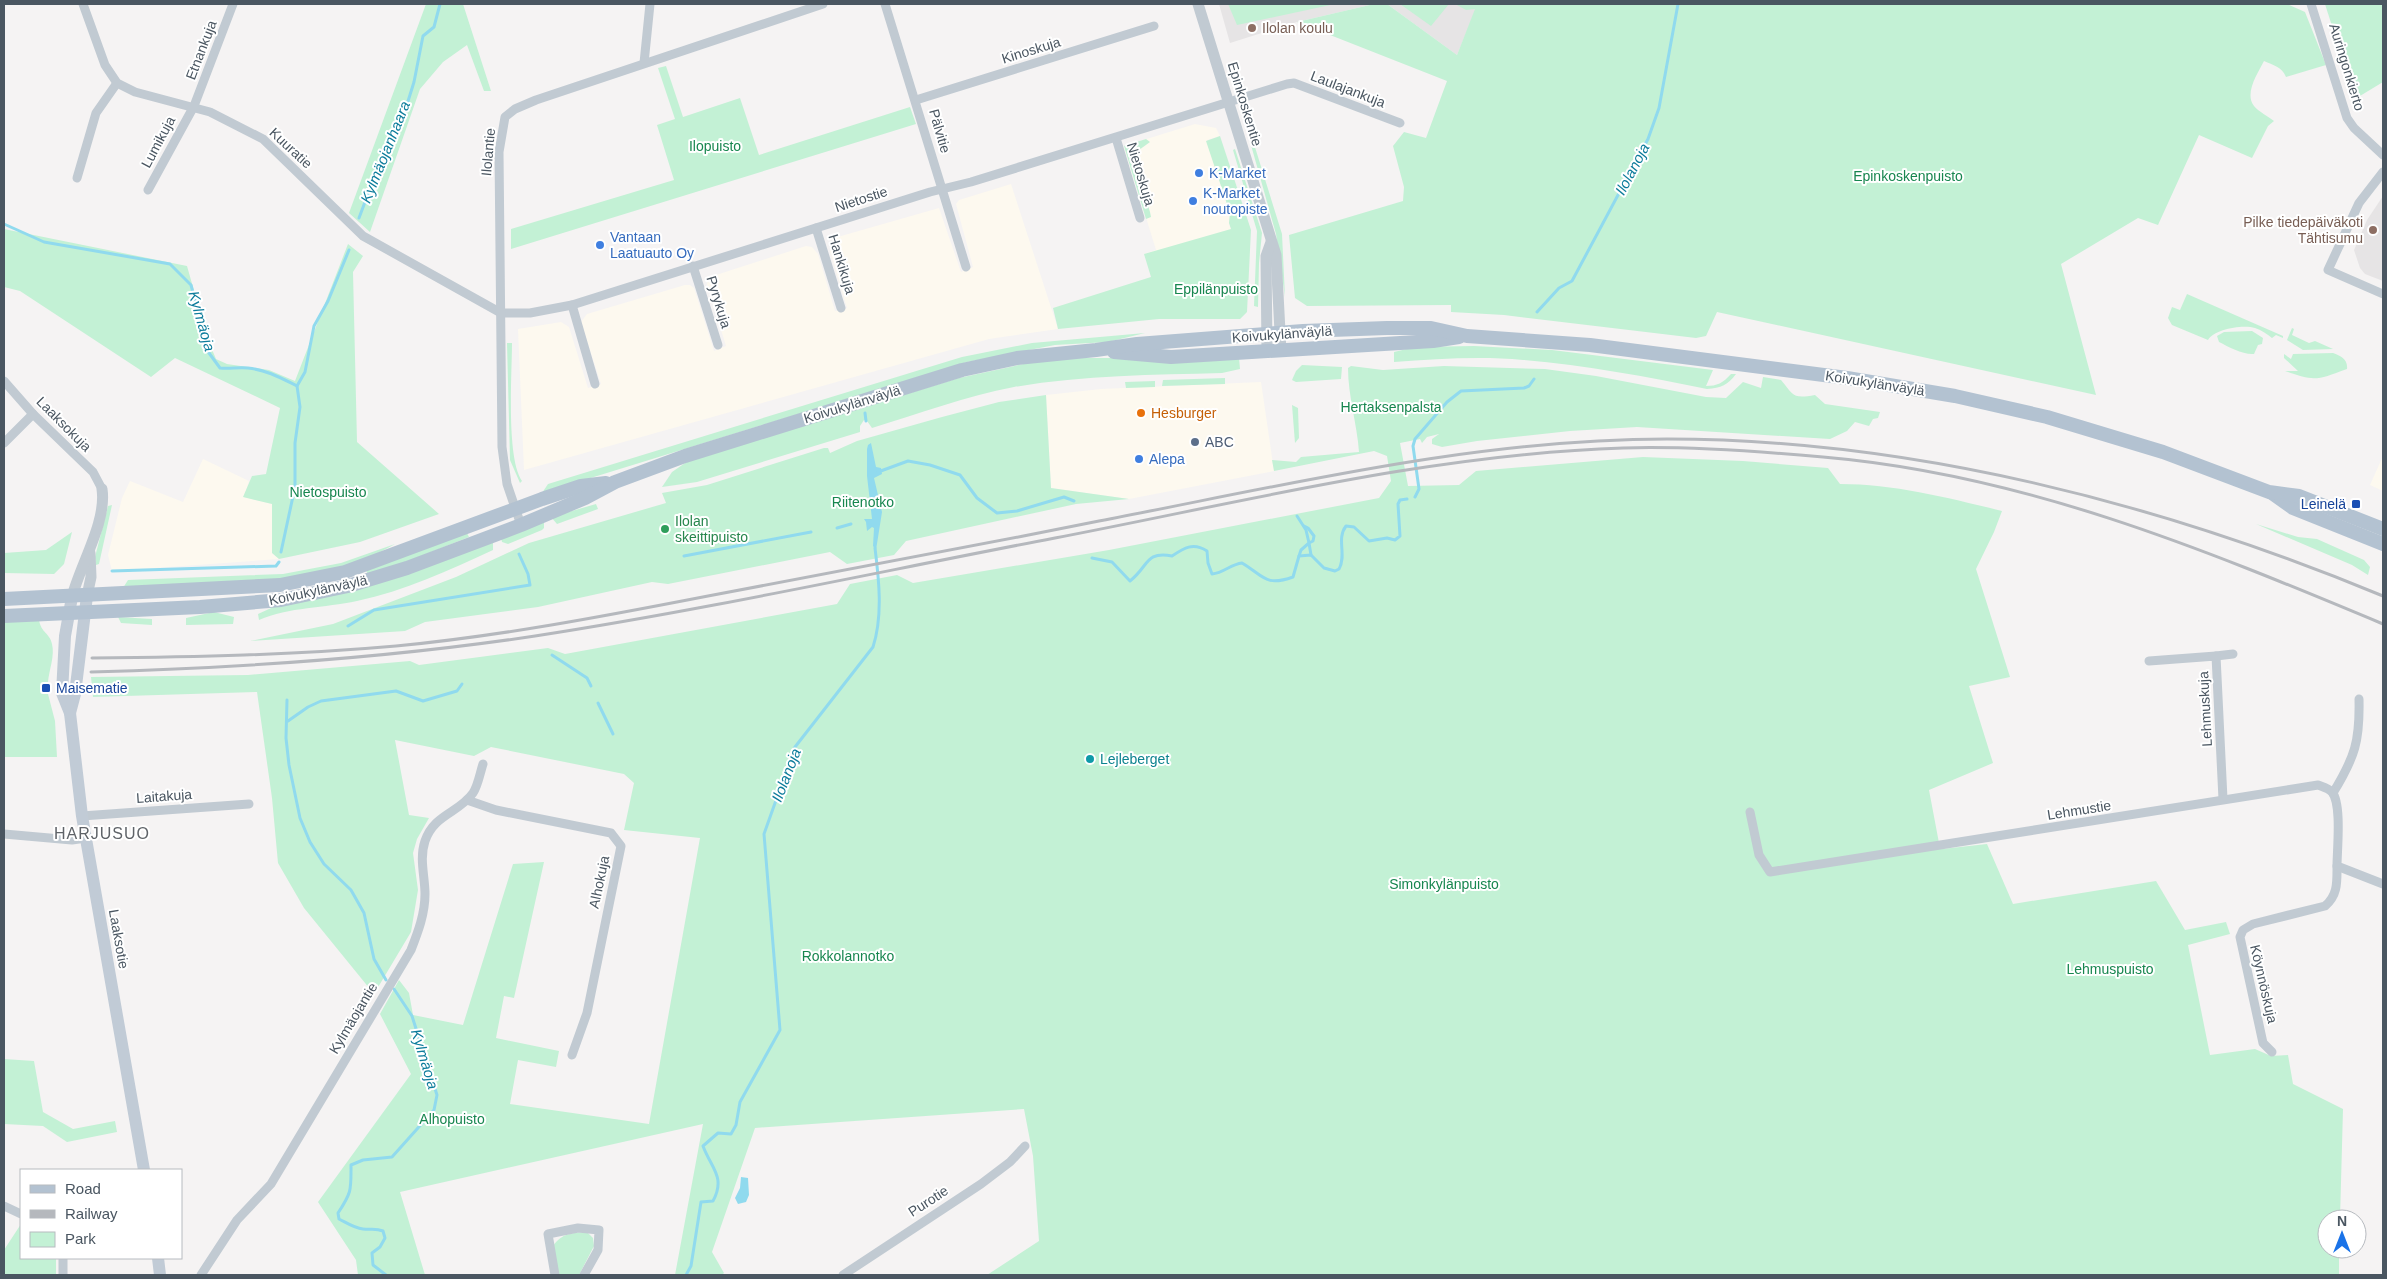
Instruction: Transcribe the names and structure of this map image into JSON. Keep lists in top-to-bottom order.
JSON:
{
  "streets": {
    "main road": ["Koivukylänväylä", "Laaksotie"],
    "street": [
      "Etnankuja",
      "Kinoskuja",
      "Auringonkierto",
      "Laulajankuja",
      "Epinkoskentie",
      "Pälvitie",
      "Lumikuja",
      "Kuuratie",
      "Ilolantie",
      "Nietoskuja",
      "Nietostie",
      "Hankikuja",
      "Pyrykuja",
      "Laaksokuja",
      "Lehmuskuja",
      "Laitakuja",
      "Lehmustie",
      "Alhokuja",
      "Köynnöskuja",
      "Kylmäojantie",
      "Purotie"
    ]
  },
  "crossings": [
    ["Etnankuja", "Lumikuja"],
    ["Etnankuja", "Kuuratie"],
    ["Kinoskuja", "Pälvitie"],
    ["Laulajankuja", "Epinkoskentie"],
    ["Laulajankuja", "Nietostie"],
    ["Epinkoskentie", "Nietostie"],
    ["Epinkoskentie", "Koivukylänväylä"],
    ["Pälvitie", "Nietostie"],
    ["Lumikuja", "Kuuratie"],
    ["Kuuratie", "Ilolantie"],
    ["Kuuratie", "Nietostie"],
    ["Ilolantie", "Nietostie"],
    ["Ilolantie", "Koivukylänväylä"],
    ["Nietoskuja", "Nietostie"],
    ["Nietostie", "Hankikuja"],
    ["Nietostie", "Pyrykuja"],
    ["Koivukylänväylä", "Laaksotie"],
    ["Laaksokuja", "Laaksotie"],
    ["Lehmuskuja", "Lehmustie"],
    ["Laitakuja", "Laaksotie"],
    ["Alhokuja", "Kylmäojantie"]
  ],
  "districts": ["HARJUSUO"],
  "water": ["Kylmäojanhaara", "Ilolanoja", "Kylmäoja"],
  "parks": [
    "Ilopuisto",
    "Epinkoskenpuisto",
    "Eppilänpuisto",
    "Hertaksenpalsta",
    "Nietospuisto",
    "Riitenotko",
    "Simonkylänpuisto",
    "Rokkolannotko",
    "Lehmuspuisto",
    "Alhopuisto"
  ],
  "places": {
    "other": [
      "Ilolan koulu",
      "K-Market",
      "K-Market noutopiste",
      "Pilke tiedepäiväkoti Tähtisumu",
      "Vantaan Laatuauto Oy",
      "Hesburger",
      "ABC",
      "Alepa",
      "Ilolan skeittipuisto",
      "Lejleberget"
    ],
    "transit": ["Leinelä", "Maisematie"]
  },
  "legend": ["Road", "Railway", "Park"],
  "north": "top"
}
